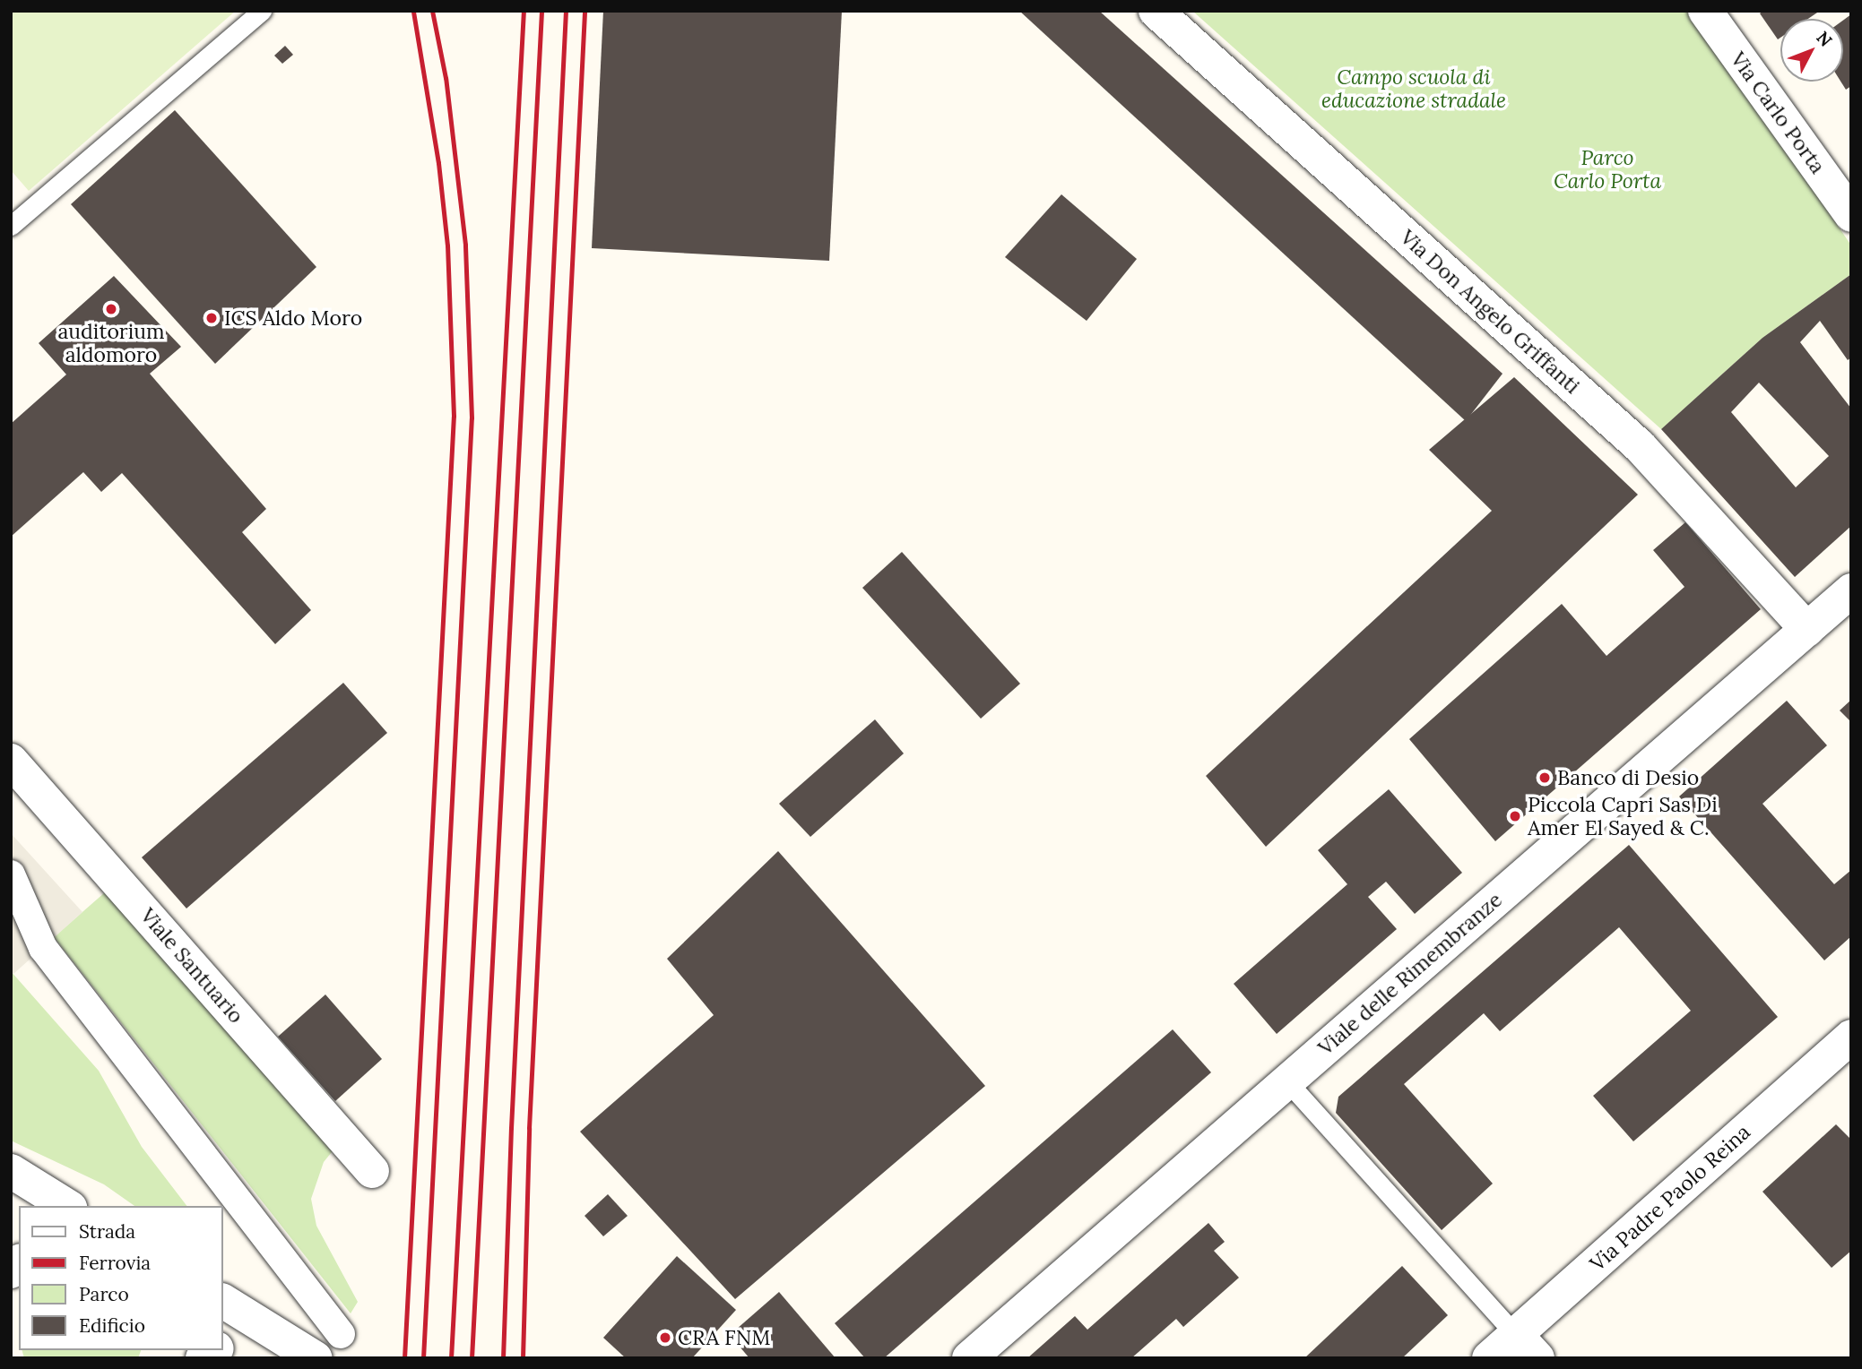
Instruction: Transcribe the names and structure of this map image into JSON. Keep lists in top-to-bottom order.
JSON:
{
  "streets": {
    "street": [
      "Via Carlo Porta",
      "Via Don Angelo Griffanti",
      "Viale Santuario",
      "Viale delle Rimembranze",
      "Via Padre Paolo Reina"
    ]
  },
  "crossings": [
    ["Via Don Angelo Griffanti", "Viale delle Rimembranze"]
  ],
  "parks": ["Campo scuola di educazione stradale", "Parco Carlo Porta"],
  "places": [
    "auditorium aldomoro",
    "ICS Aldo Moro",
    "Banco di Desio",
    "Piccola Capri Sas Di Amer El Sayed & C.",
    "CRA FNM"
  ],
  "legend": [
    "Strada",
    "Ferrovia",
    "Parco",
    "Edificio"
  ],
  "north": "top right"
}
